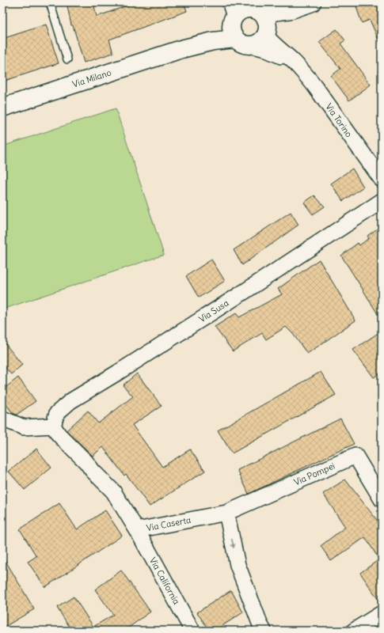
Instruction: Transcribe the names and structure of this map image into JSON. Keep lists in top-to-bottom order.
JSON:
{
  "streets": {
    "main road": ["Via Milano"],
    "street": [
      "Via Torino",
      "Via Susa",
      "Via Pompei",
      "Via Caserta",
      "Via California"
    ]
  },
  "crossings": [
    ["Via Milano", "Via Torino"],
    ["Via Susa", "Via Caserta"],
    ["Via Pompei", "Via Caserta"],
    ["Via Caserta", "Via California"]
  ]
}
